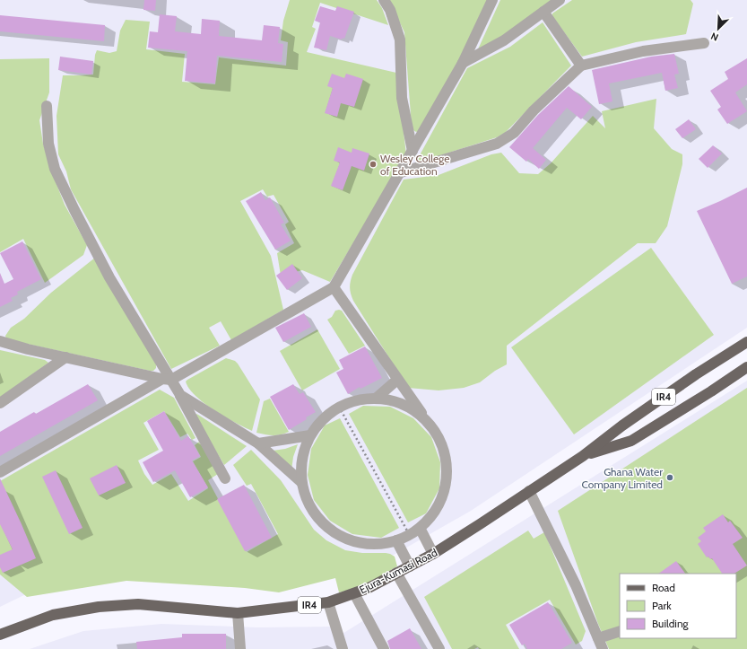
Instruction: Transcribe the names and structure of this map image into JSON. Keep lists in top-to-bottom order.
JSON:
{
  "streets": {
    "main road": ["IR4", "Ejura-Kumasi Road"]
  },
  "crossings": [
    ["IR4", "Ejura-Kumasi Road"]
  ],
  "places": ["Wesley College of Education", "Ghana Water Company Limited"],
  "legend": ["Road", "Park", "Building"],
  "north": "bottom left"
}
